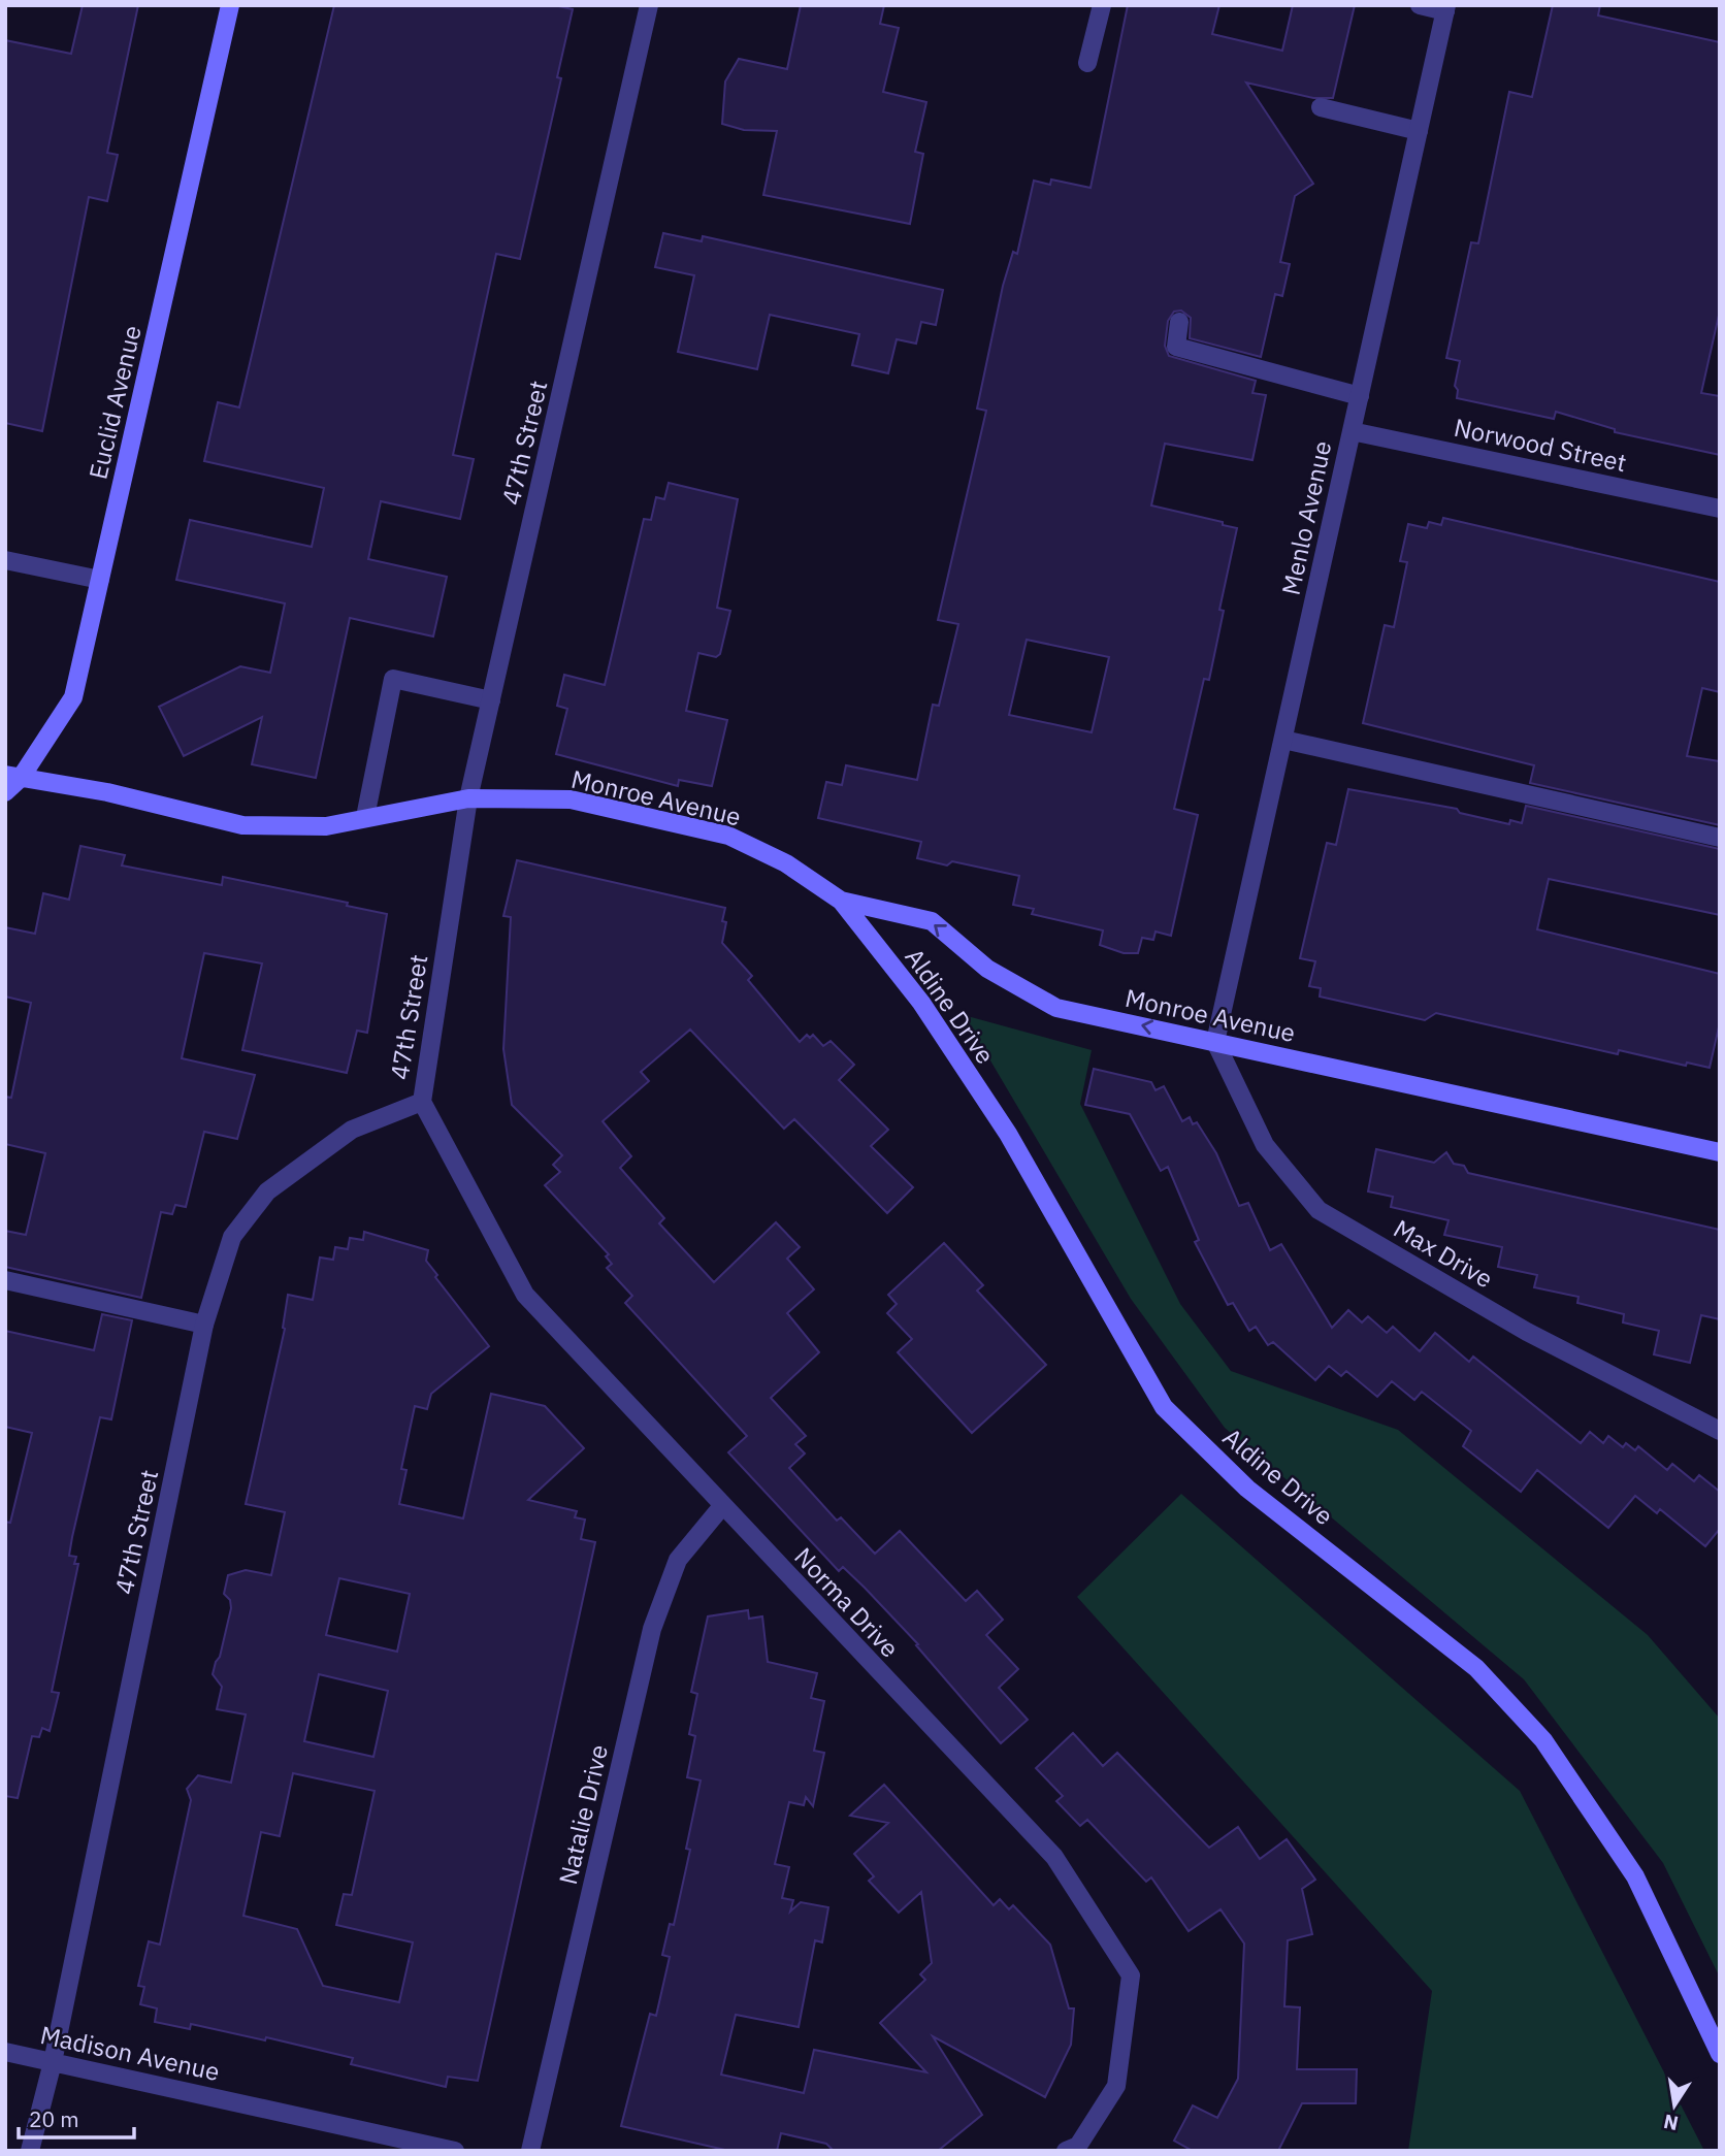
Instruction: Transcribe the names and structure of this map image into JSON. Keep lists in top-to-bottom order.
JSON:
{
  "streets": {
    "main road": ["Euclid Avenue", "Monroe Avenue", "Aldine Drive"],
    "street": [
      "47th Street",
      "Norwood Street",
      "Menlo Avenue",
      "Max Drive",
      "Norma Drive",
      "Natalie Drive",
      "Madison Avenue"
    ]
  },
  "crossings": [
    ["Euclid Avenue", "Monroe Avenue"],
    ["47th Street", "Monroe Avenue"],
    ["47th Street", "Norma Drive"],
    ["47th Street", "Madison Avenue"],
    ["Norwood Street", "Menlo Avenue"],
    ["Menlo Avenue", "Monroe Avenue"],
    ["Menlo Avenue", "Max Drive"],
    ["Monroe Avenue", "Aldine Drive"],
    ["Monroe Avenue", "Max Drive"],
    ["Norma Drive", "Natalie Drive"]
  ],
  "scale_bar": "20 m",
  "north": "bottom"
}
